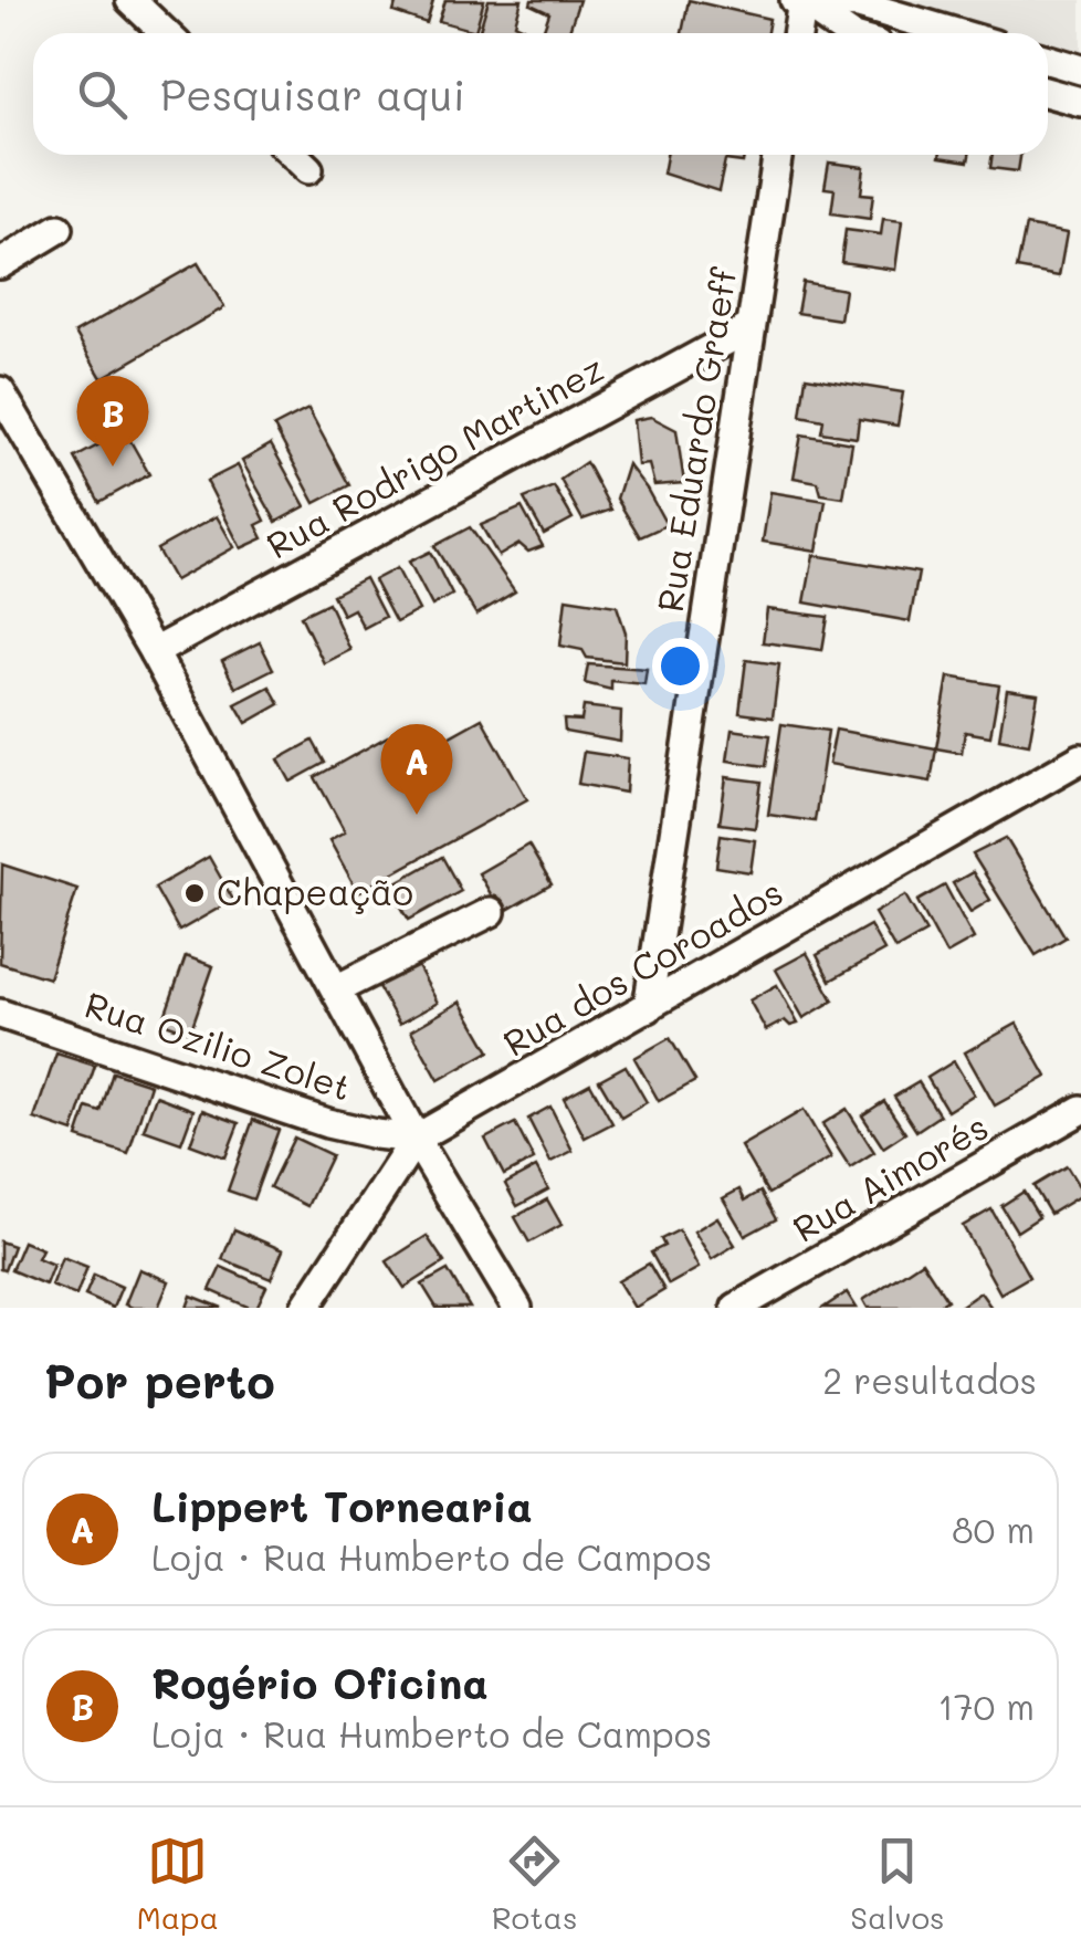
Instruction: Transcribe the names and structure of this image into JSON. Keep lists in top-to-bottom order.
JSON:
{
  "streets": {
    "street": [
      "Rua Eduardo Graeff",
      "Rua Rodrigo Martinez",
      "Rua dos Coroados",
      "Rua Ozilio Zolet",
      "Rua Aimorés"
    ]
  },
  "crossings": [
    ["Rua Eduardo Graeff", "Rua Rodrigo Martinez"],
    ["Rua Eduardo Graeff", "Rua dos Coroados"],
    ["Rua dos Coroados", "Rua Ozilio Zolet"]
  ],
  "places": ["Chapeação"],
  "page": {
    "search": "Pesquisar aqui",
    "pins": ["B", "A"],
    "heading": ["Por perto", "2 resultados"],
    "list": [
      {
        "mark": "A",
        "name": "Lippert Tornearia",
        "note": "Loja · Rua Humberto de Campos",
        "value": "80 m"
      },
      {
        "mark": "B",
        "name": "Rogério Oficina",
        "note": "Loja · Rua Humberto de Campos",
        "value": "170 m"
      }
    ],
    "nav": ["Mapa", "Rotas", "Salvos"]
  }
}
